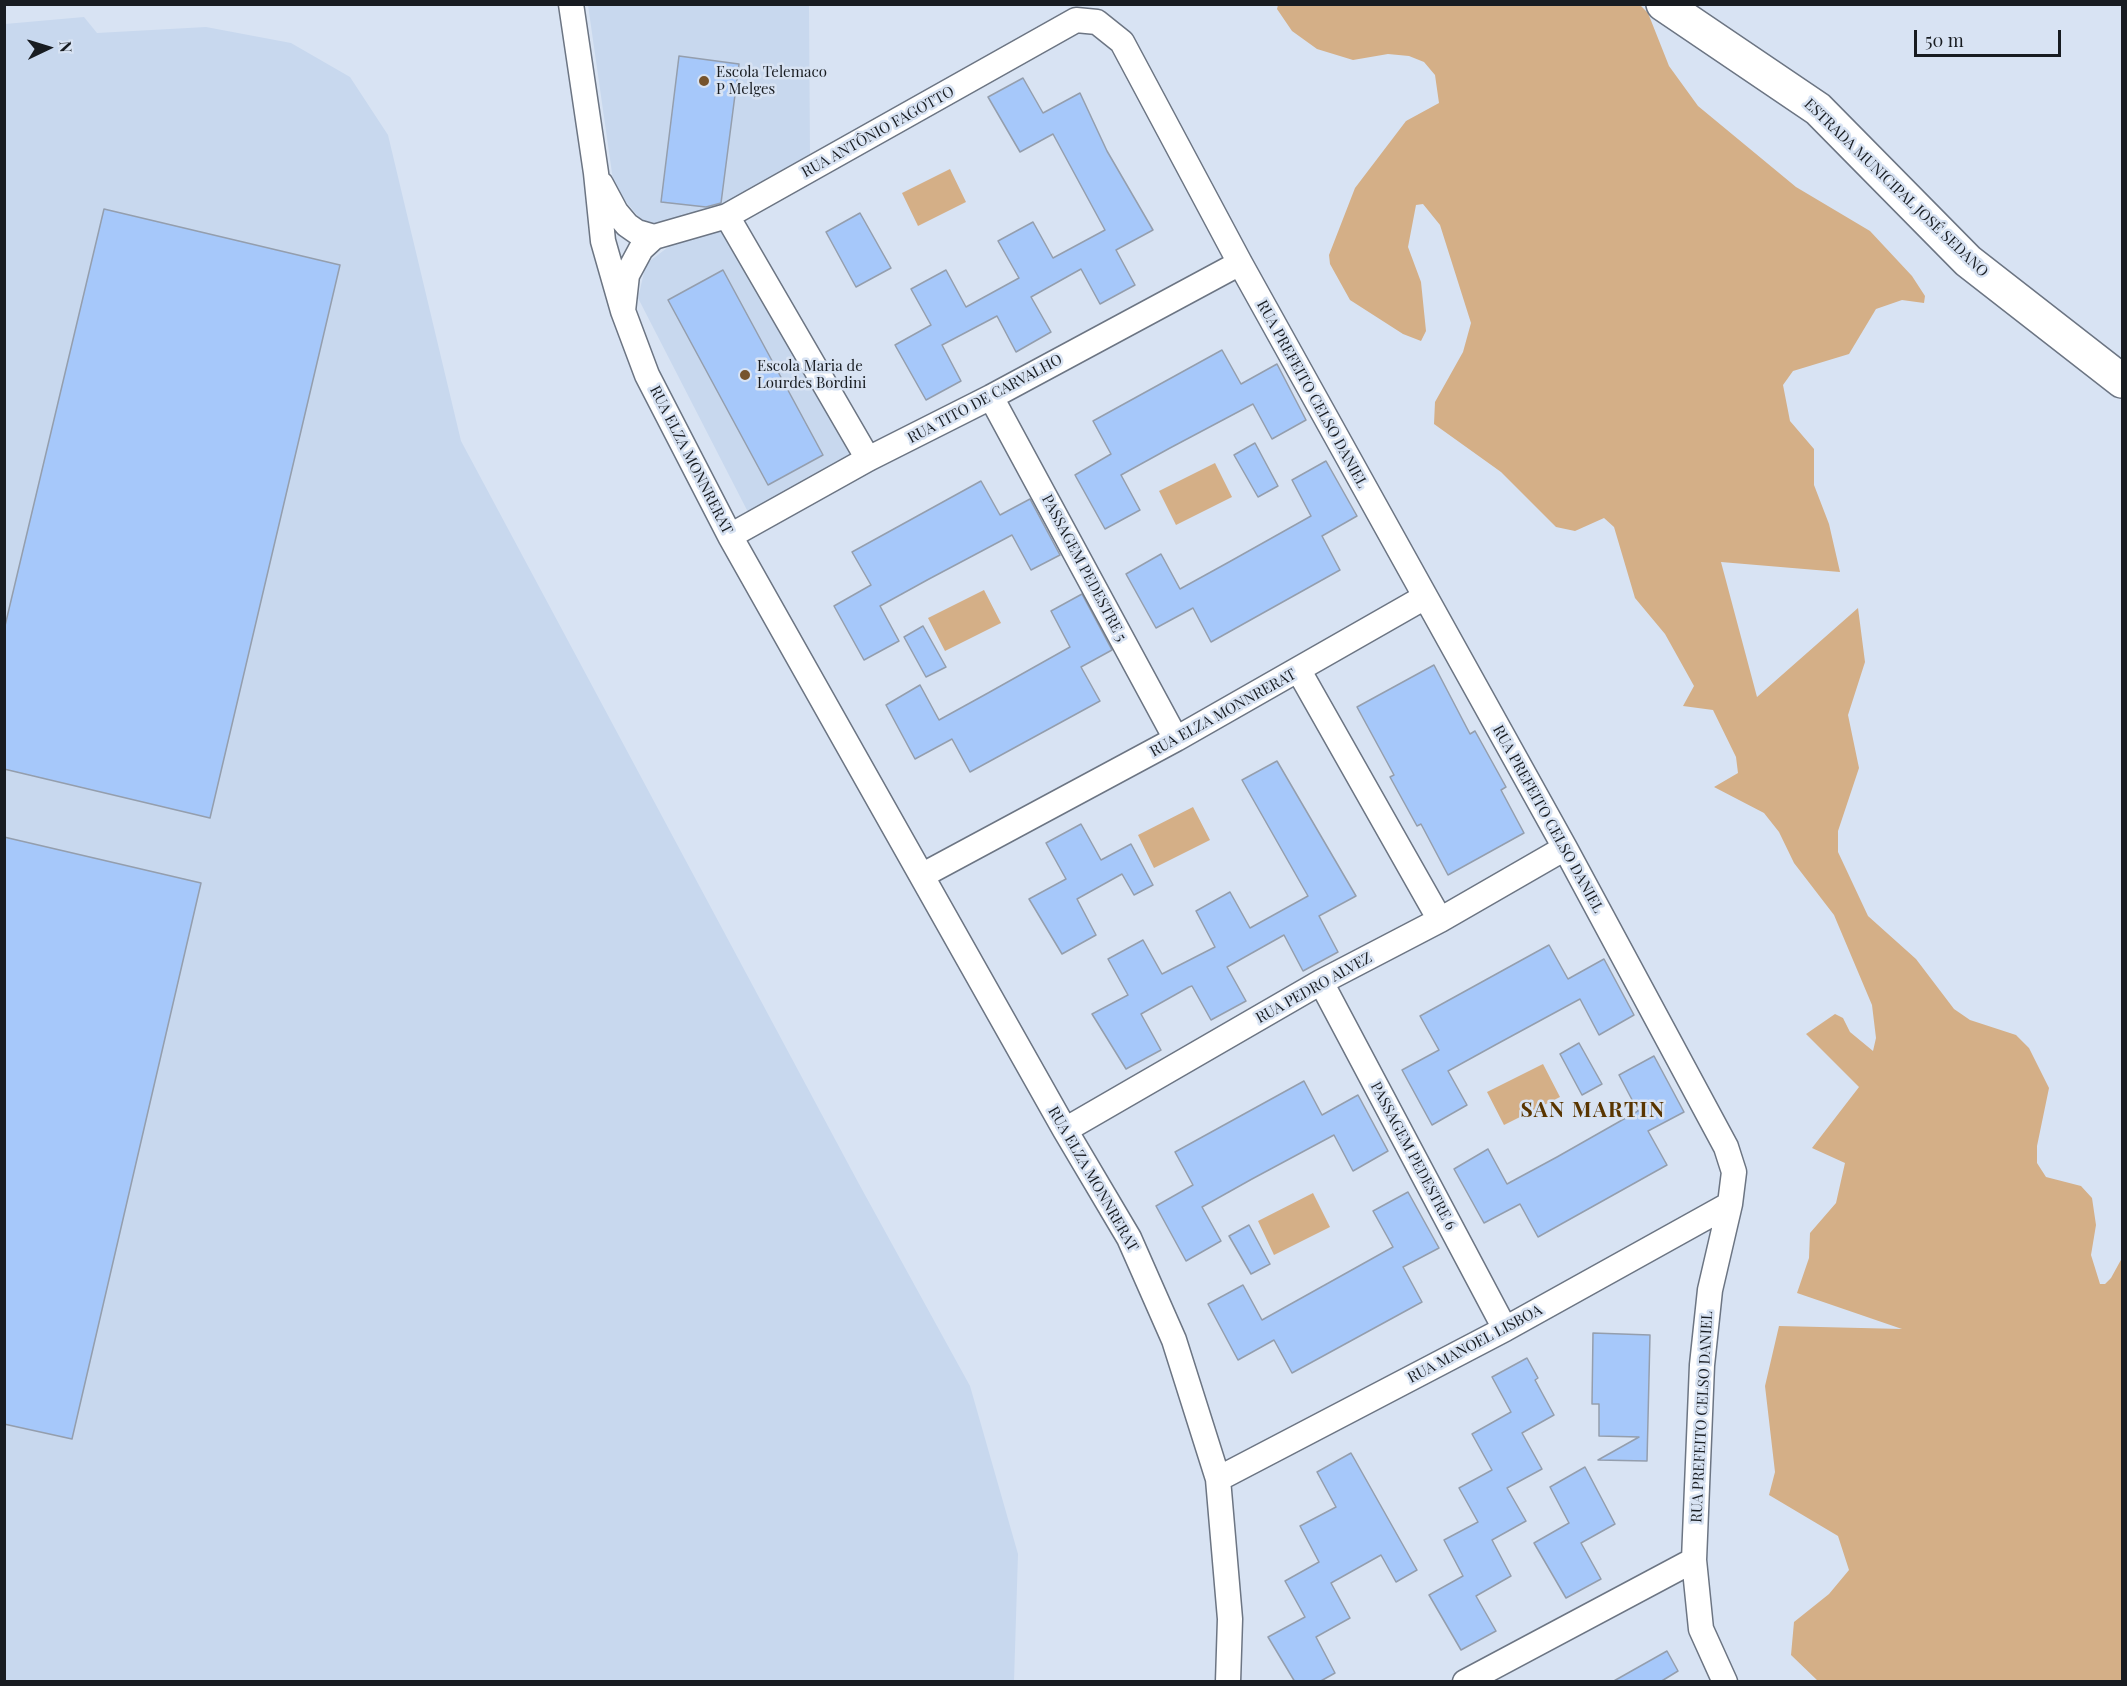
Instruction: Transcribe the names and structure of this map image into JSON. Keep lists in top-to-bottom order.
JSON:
{
  "streets": {
    "street": [
      "RUA ANTÔNIO FAGOTTO",
      "ESTRADA MUNICIPAL JOSÉ SEDANO",
      "RUA PREFEITO CELSO DANIEL",
      "RUA TITO DE CARVALHO",
      "RUA ELZA MONNRERAT",
      "PASSAGEM PEDESTRE 5",
      "RUA PEDRO ALVEZ",
      "PASSAGEM PEDESTRE 6",
      "RUA MANOEL LISBOA"
    ]
  },
  "crossings": [
    ["RUA ANTÔNIO FAGOTTO", "RUA PREFEITO CELSO DANIEL"],
    ["RUA PREFEITO CELSO DANIEL", "RUA TITO DE CARVALHO"],
    ["RUA PREFEITO CELSO DANIEL", "RUA ELZA MONNRERAT"],
    ["RUA PREFEITO CELSO DANIEL", "RUA PEDRO ALVEZ"],
    ["RUA PREFEITO CELSO DANIEL", "RUA MANOEL LISBOA"],
    ["RUA TITO DE CARVALHO", "RUA ELZA MONNRERAT"],
    ["RUA TITO DE CARVALHO", "PASSAGEM PEDESTRE 5"],
    ["RUA ELZA MONNRERAT", "PASSAGEM PEDESTRE 5"],
    ["RUA ELZA MONNRERAT", "RUA PEDRO ALVEZ"],
    ["RUA ELZA MONNRERAT", "RUA MANOEL LISBOA"],
    ["RUA PEDRO ALVEZ", "PASSAGEM PEDESTRE 6"],
    ["PASSAGEM PEDESTRE 6", "RUA MANOEL LISBOA"]
  ],
  "districts": ["SAN MARTIN"],
  "places": ["Escola Telemaco P Melges", "Escola Maria de Lourdes Bordini"],
  "scale_bar": "50 m",
  "north": "right"
}
